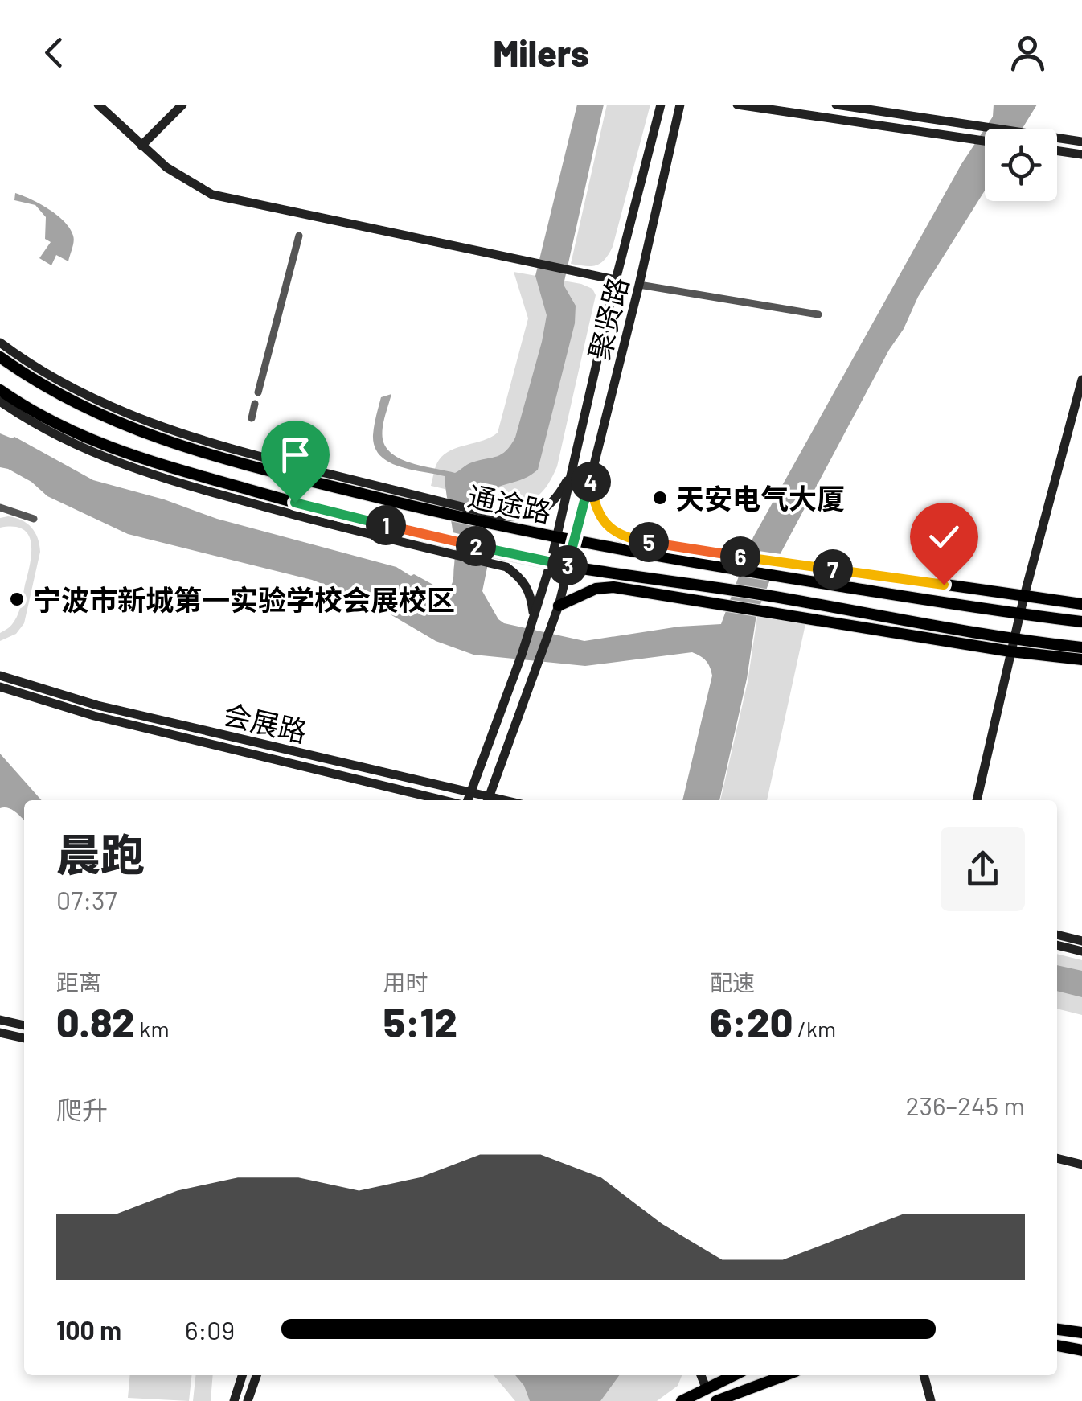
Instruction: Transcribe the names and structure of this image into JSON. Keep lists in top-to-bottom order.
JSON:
{
  "streets": {
    "main road": ["通途路"],
    "street": ["聚贤路", "会展路"]
  },
  "crossings": [
    ["聚贤路", "通途路"],
    ["聚贤路", "会展路"]
  ],
  "places": ["天安电气大厦", "宁波市新城第一实验学校会展校区"],
  "page": {
    "header": "Milers",
    "pins": [
      "4",
      "1",
      "5",
      "2",
      "6",
      "3",
      "7"
    ],
    "heading": ["晨跑", "07:37"],
    "stats": [
      ["距离", "0.82 km"],
      ["用时", "5:12"],
      ["配速", "6:20 /km"]
    ],
    "chart": ["爬升", "236–245 m"],
    "list": [
      {
        "name": "100 m",
        "note": "6:09"
      }
    ]
  }
}
